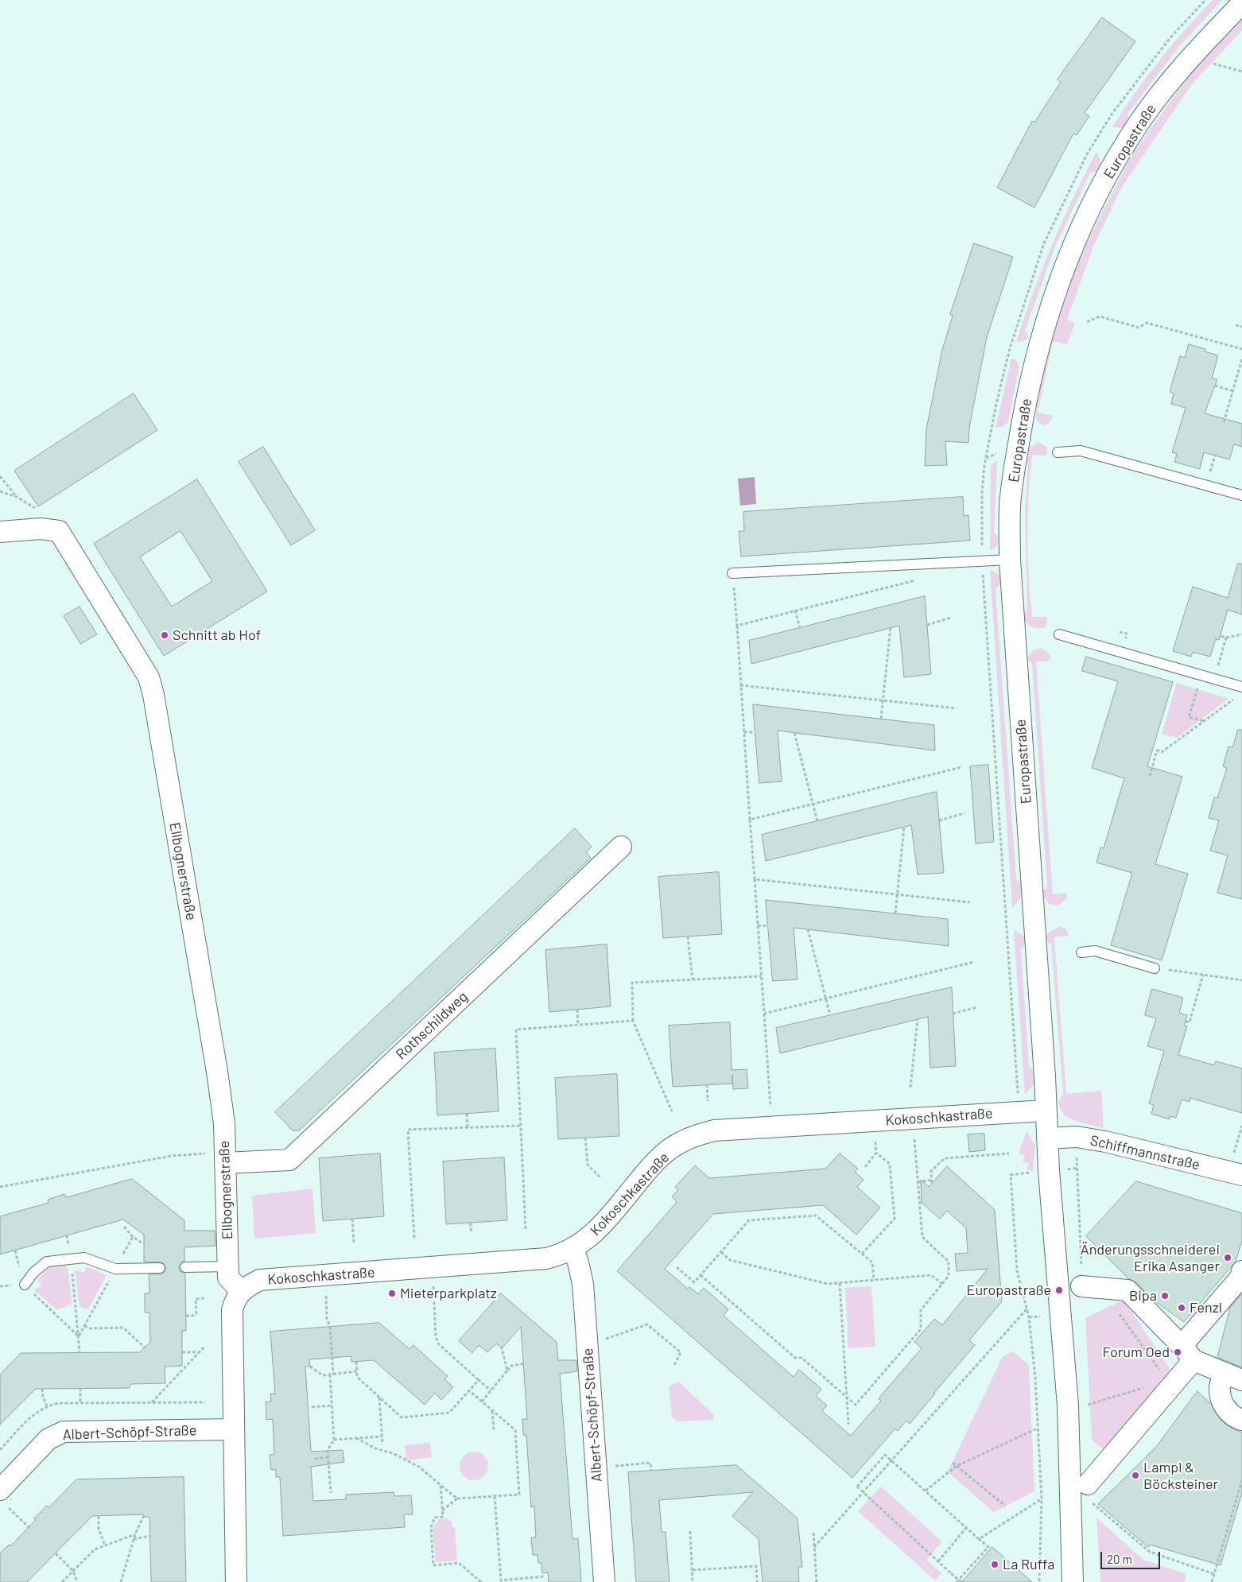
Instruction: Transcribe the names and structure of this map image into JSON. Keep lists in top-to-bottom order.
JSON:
{
  "streets": {
    "street": [
      "Europastraße",
      "Ellbognerstraße",
      "Rothschildweg",
      "Kokoschkastraße",
      "Schiffmannstraße",
      "Albert-Schöpf-Straße"
    ]
  },
  "crossings": [
    ["Europastraße", "Kokoschkastraße"],
    ["Europastraße", "Schiffmannstraße"],
    ["Ellbognerstraße", "Rothschildweg"],
    ["Ellbognerstraße", "Kokoschkastraße"],
    ["Kokoschkastraße", "Albert-Schöpf-Straße"]
  ],
  "places": [
    "Schnitt ab Hof",
    "Änderungsschneiderei Erika Asanger",
    "Europastraße",
    "Mieterparkplatz",
    "Bipa",
    "Fenzl",
    "Forum Oed",
    "Lampl & Böcksteiner",
    "La Ruffa"
  ],
  "scale_bar": "20 m"
}
